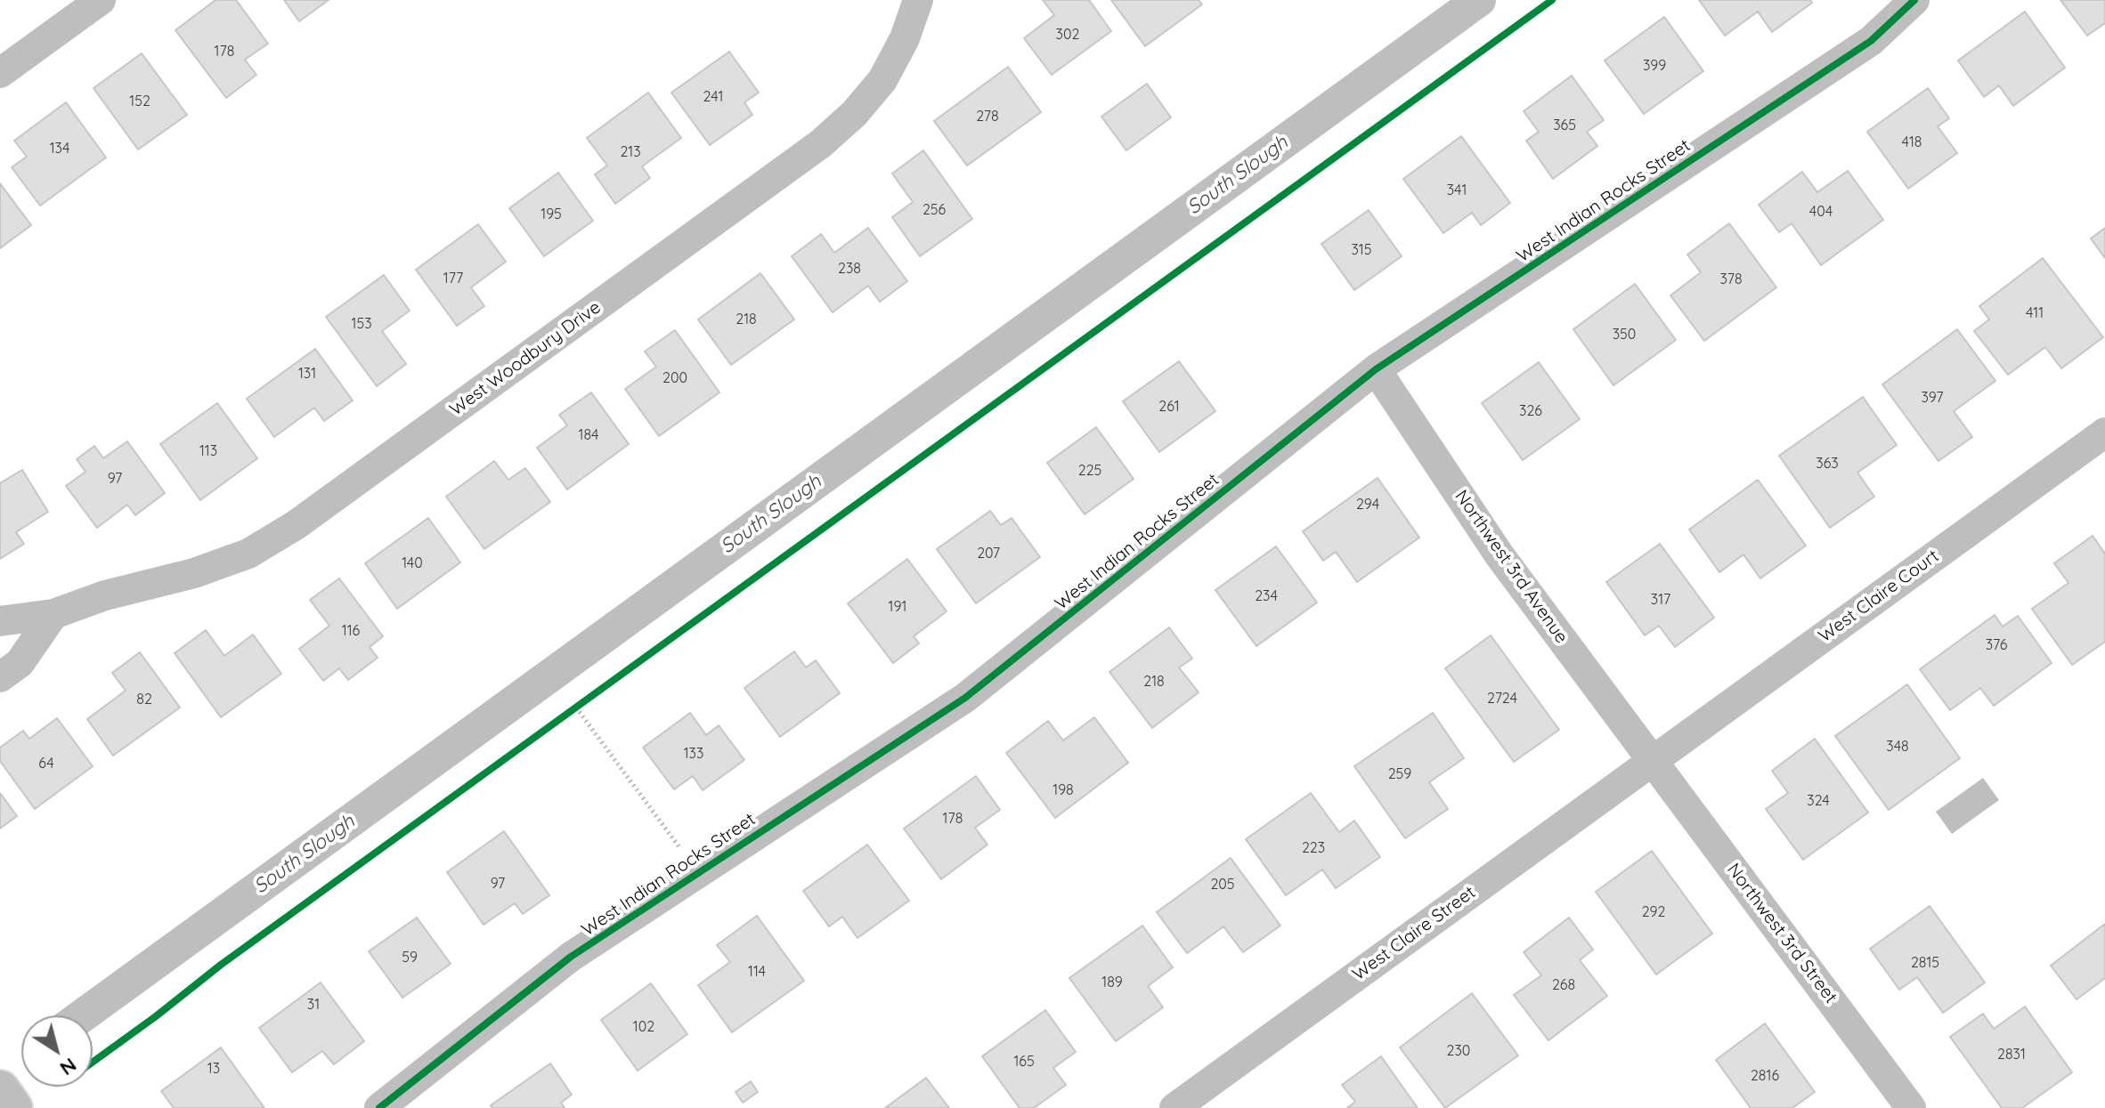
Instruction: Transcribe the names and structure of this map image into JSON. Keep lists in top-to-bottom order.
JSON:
{
  "streets": {
    "street": [
      "West Indian Rocks Street",
      "West Woodbury Drive",
      "Northwest 3rd Avenue",
      "West Claire Court",
      "West Claire Street",
      "Northwest 3rd Street"
    ]
  },
  "crossings": [
    ["West Indian Rocks Street", "Northwest 3rd Avenue"],
    ["Northwest 3rd Avenue", "West Claire Court"],
    ["Northwest 3rd Avenue", "West Claire Street"],
    ["Northwest 3rd Avenue", "Northwest 3rd Street"],
    ["West Claire Court", "West Claire Street"],
    ["West Claire Court", "Northwest 3rd Street"],
    ["West Claire Street", "Northwest 3rd Street"]
  ],
  "water": ["South Slough"],
  "house_numbers": [
    "302",
    "178",
    "399",
    "241",
    "152",
    "278",
    "365",
    "418",
    "134",
    "213",
    "341",
    "256",
    "404",
    "195",
    "315",
    "238",
    "177",
    "378",
    "411",
    "218",
    "153",
    "350",
    "131",
    "200",
    "397",
    "261",
    "326",
    "184",
    "113",
    "363",
    "225",
    "97",
    "294",
    "207",
    "140",
    "234",
    "317",
    "191",
    "116",
    "376",
    "218",
    "2724",
    "82",
    "348",
    "133",
    "64",
    "259",
    "198",
    "324",
    "178",
    "223",
    "97",
    "205",
    "292",
    "59",
    "2815",
    "114",
    "189",
    "268",
    "31",
    "102",
    "230",
    "2831",
    "165",
    "13",
    "2816"
  ],
  "north": "bottom right"
}
